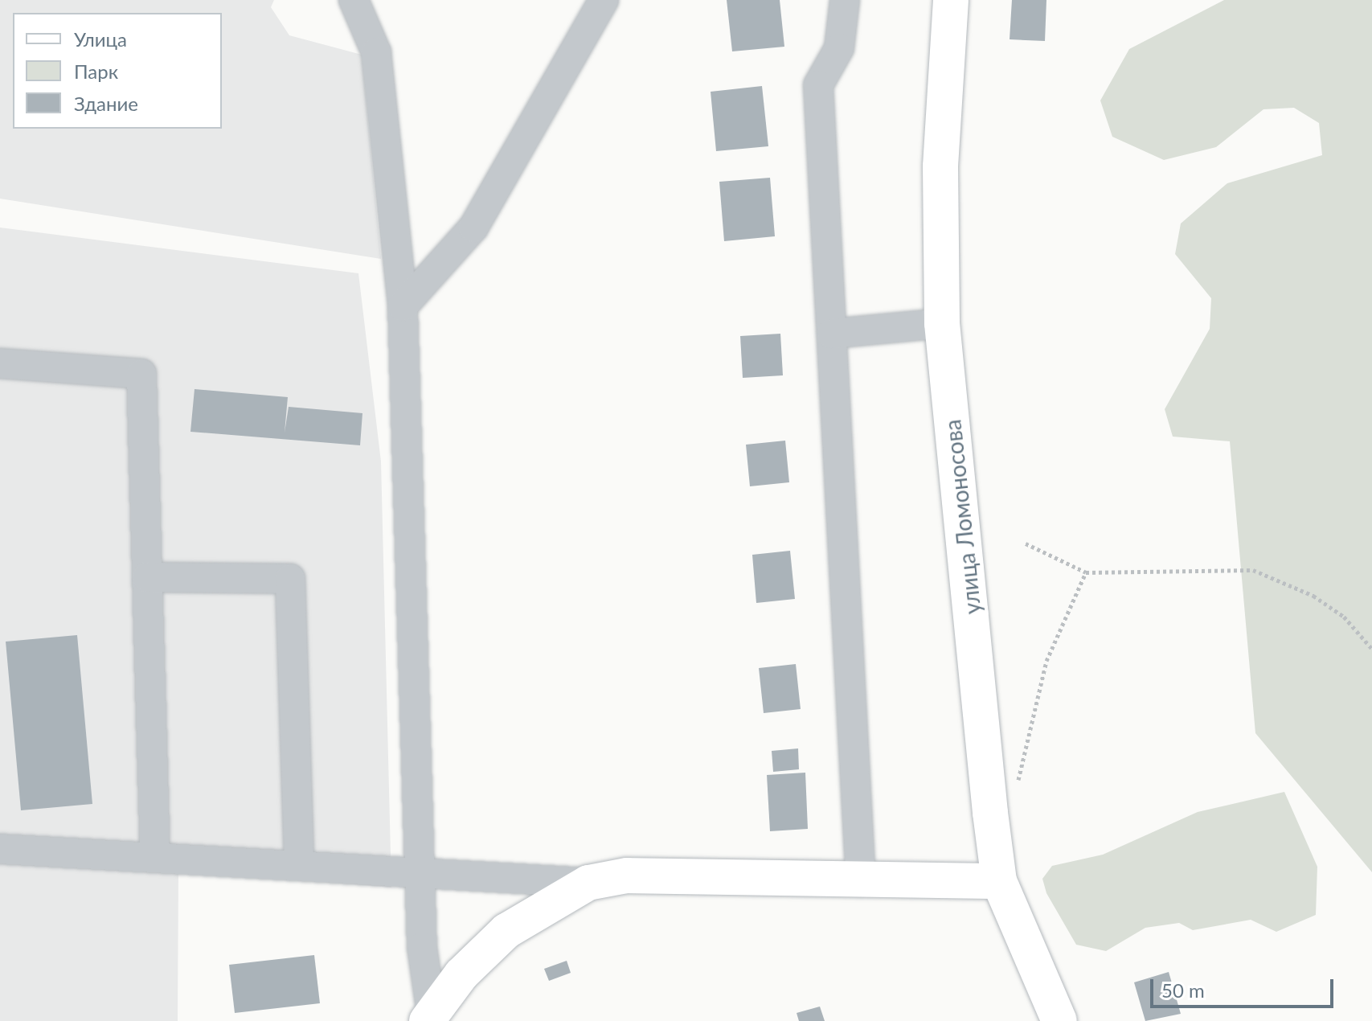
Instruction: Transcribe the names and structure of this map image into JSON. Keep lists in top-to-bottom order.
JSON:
{
  "streets": {
    "main road": ["улица Ломоносова"]
  },
  "legend": ["Улица", "Парк", "Здание"],
  "scale_bar": "50 m"
}
